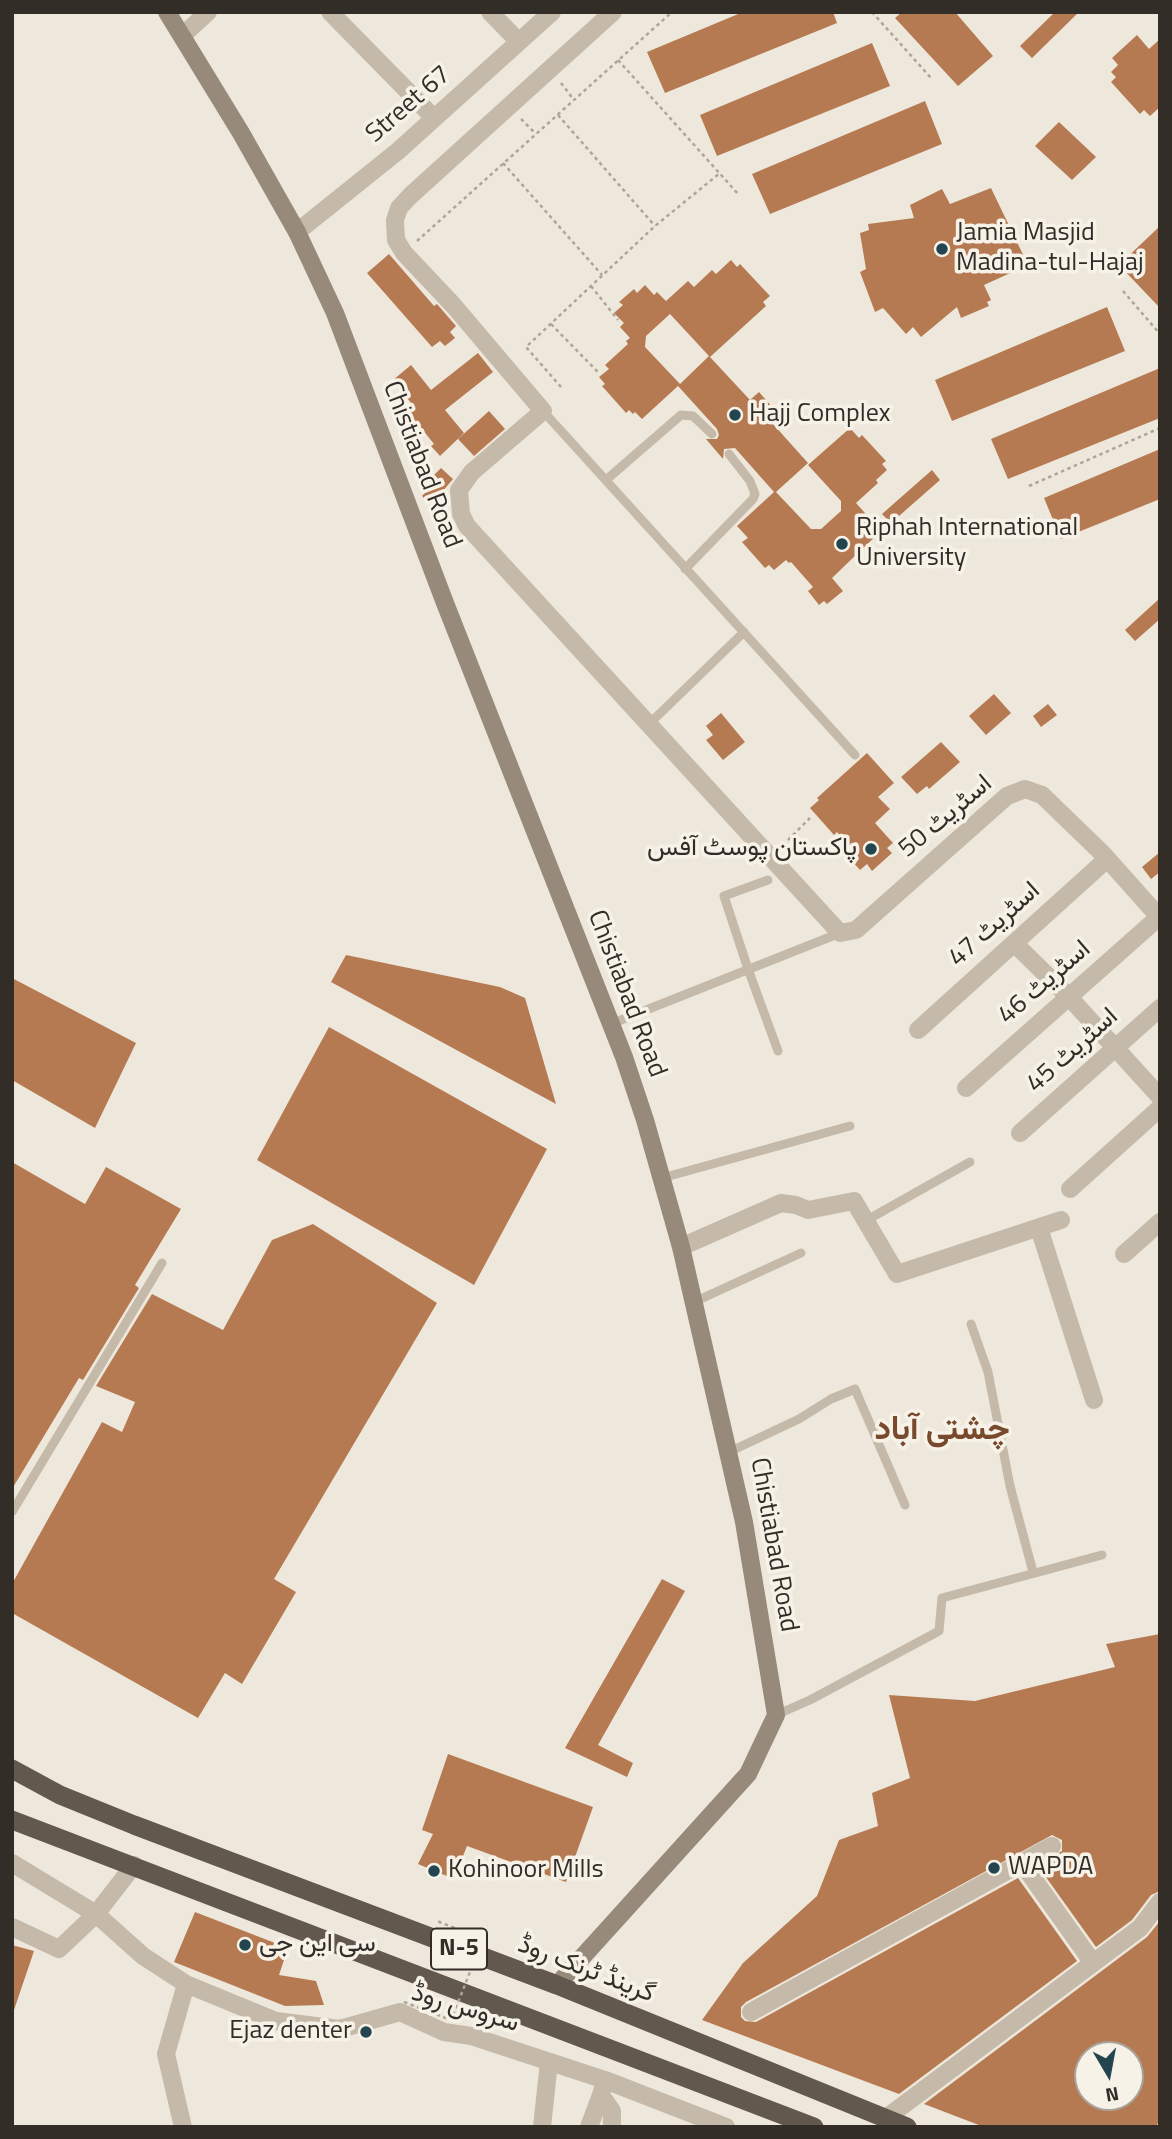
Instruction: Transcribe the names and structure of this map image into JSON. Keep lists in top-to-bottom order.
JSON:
{
  "streets": {
    "highway": ["N-5", "گرینڈ ٹرنک روڈ"],
    "main road": ["Chistiabad Road"],
    "street": [
      "Street 67",
      "اسٹریٹ 50",
      "اسٹریٹ 47",
      "اسٹریٹ 46",
      "اسٹریٹ 45",
      "سروس روڈ"
    ]
  },
  "crossings": [
    ["Street 67", "Chistiabad Road"],
    ["اسٹریٹ 50", "اسٹریٹ 47"],
    ["اسٹریٹ 50", "اسٹریٹ 46"]
  ],
  "districts": ["چشتی آباد"],
  "places": [
    "Jamia Masjid Madina-tul-Hajaj",
    "Hajj Complex",
    "Riphah International University",
    "پاکستان پوسٹ آفس",
    "WAPDA",
    "Kohinoor Mills",
    "سی این جی",
    "Ejaz denter"
  ],
  "north": "bottom"
}
